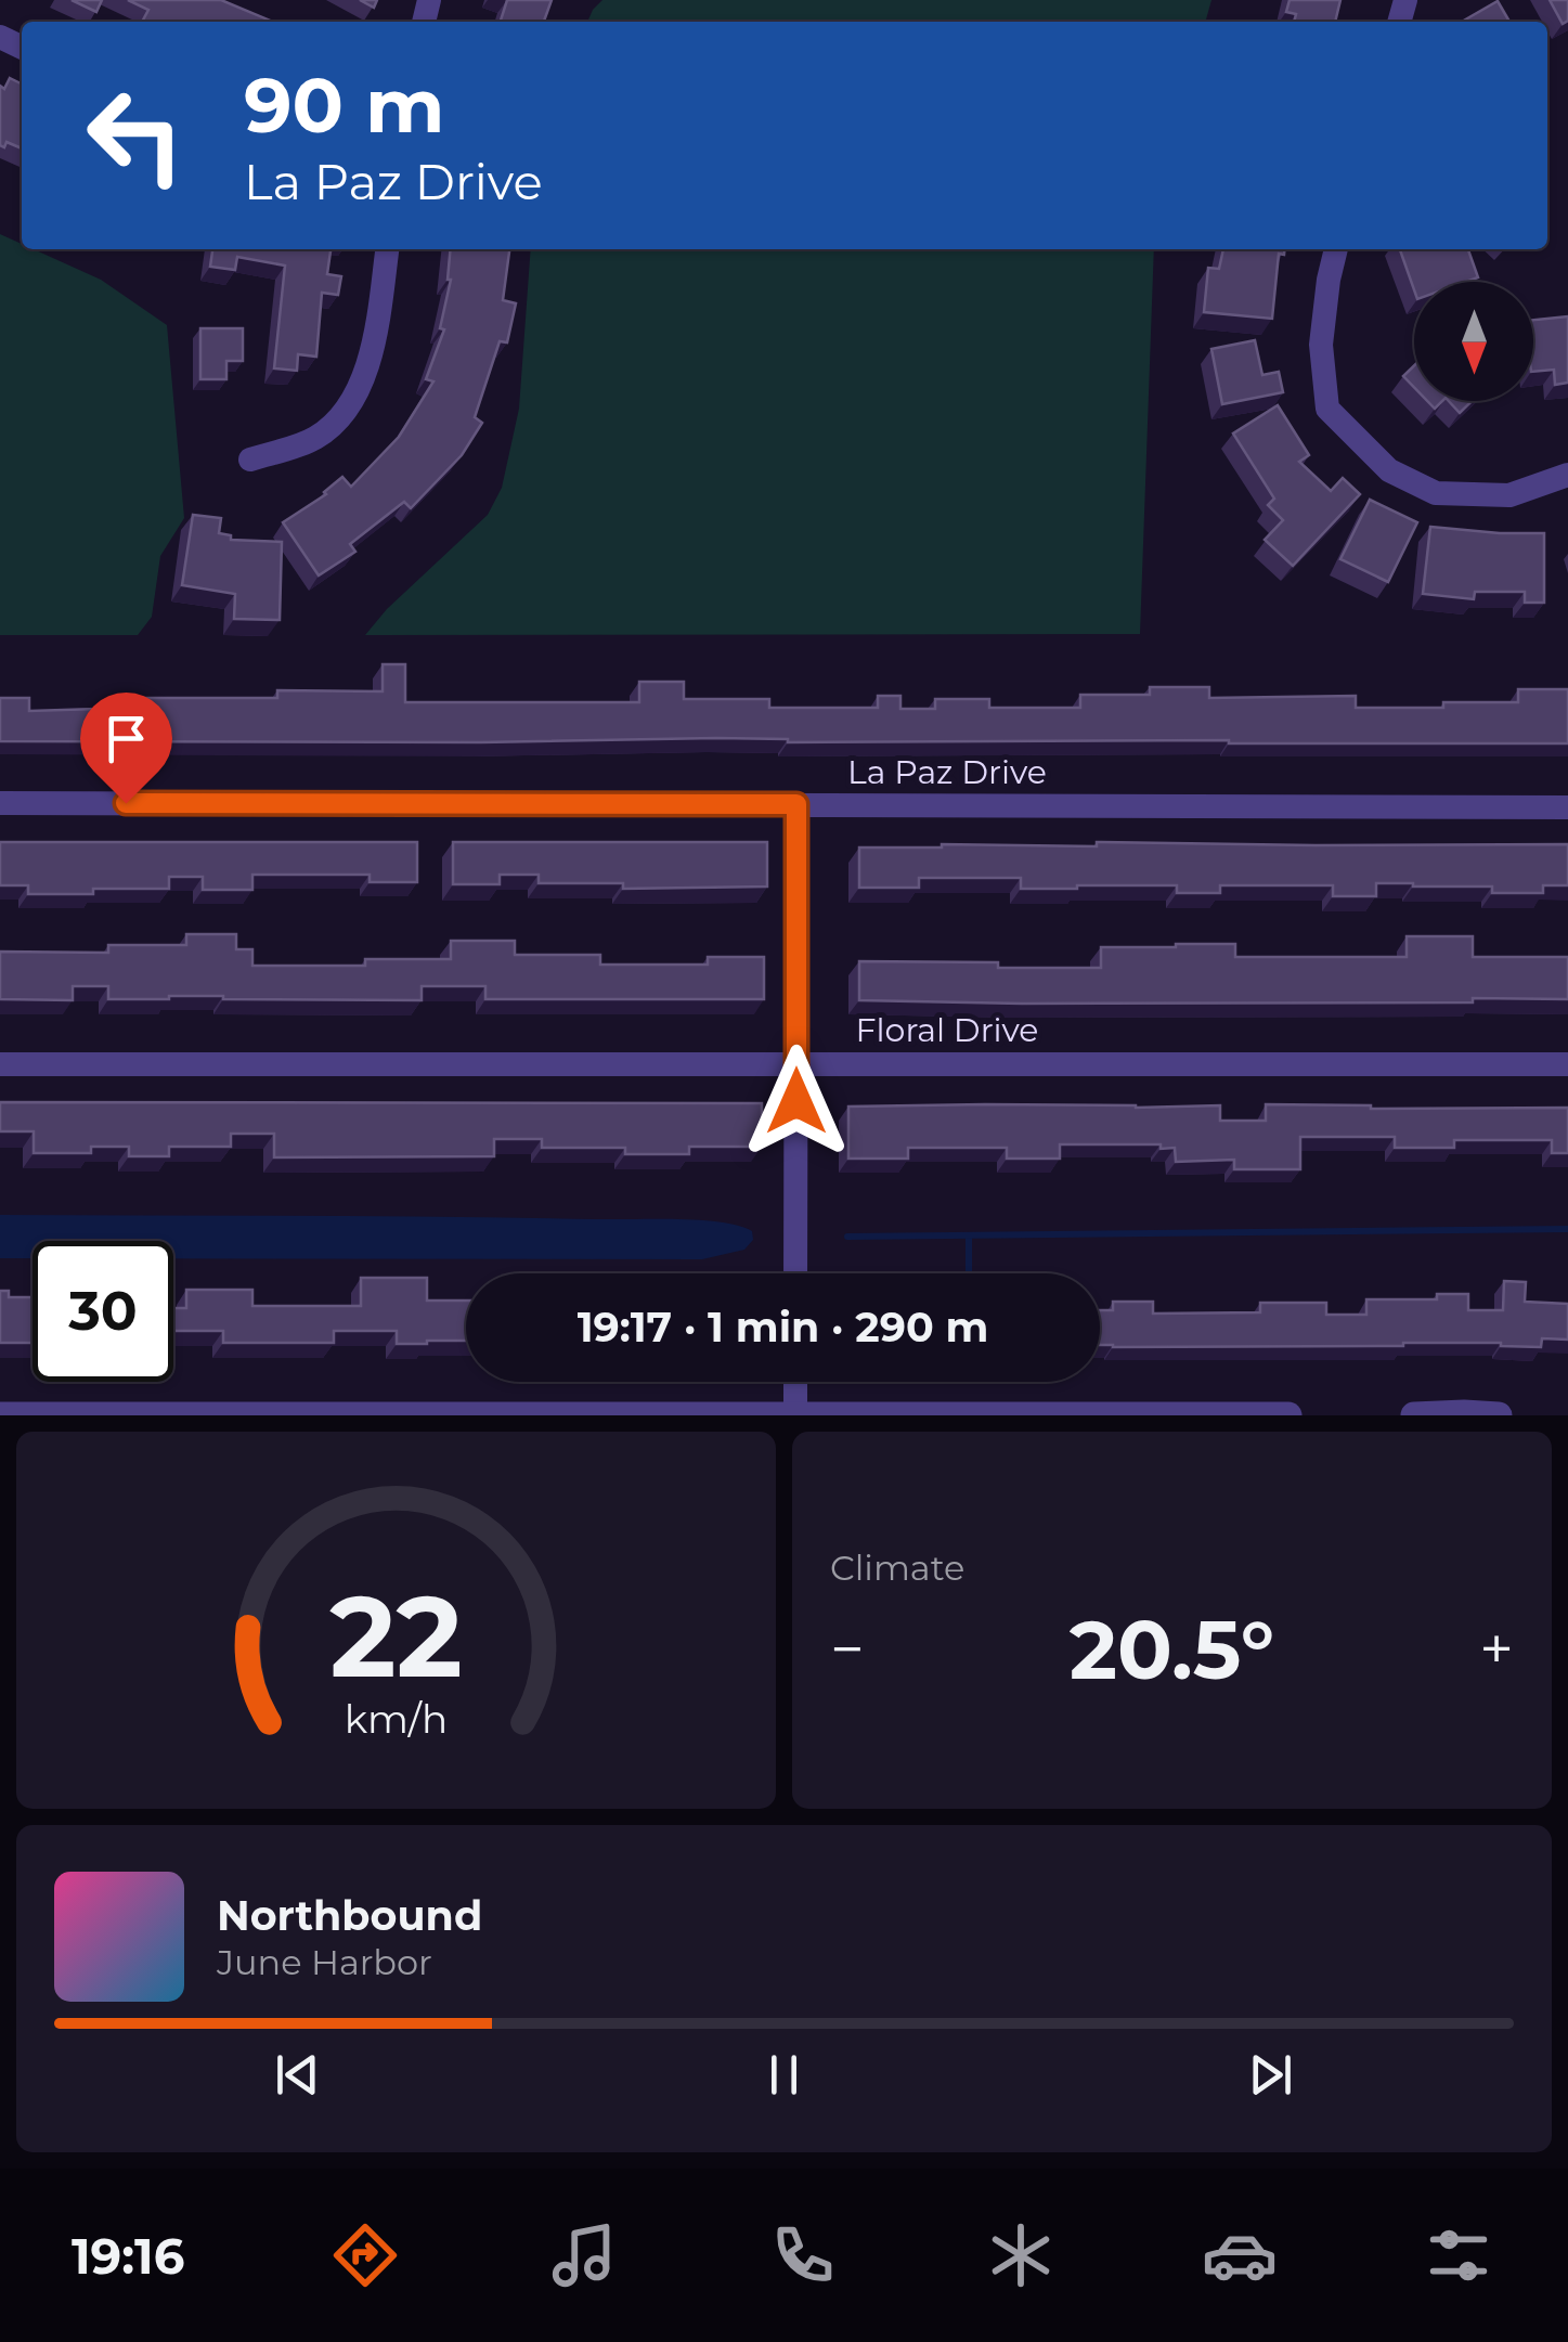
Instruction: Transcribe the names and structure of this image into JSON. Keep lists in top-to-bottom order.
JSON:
{
  "streets": {
    "street": ["La Paz Drive", "Floral Drive"]
  },
  "north": "bottom",
  "page": {
    "turn": ["90 m", "La Paz Drive"],
    "limit": "30",
    "trip": "19:17 · 1 min · 290 m",
    "tile": "Climate",
    "heat": ["−", "20.5°", "+"],
    "song": ["Northbound", "June Harbor"],
    "tabs": "19:16",
    "gauge": ["22", "km/h"]
  }
}
